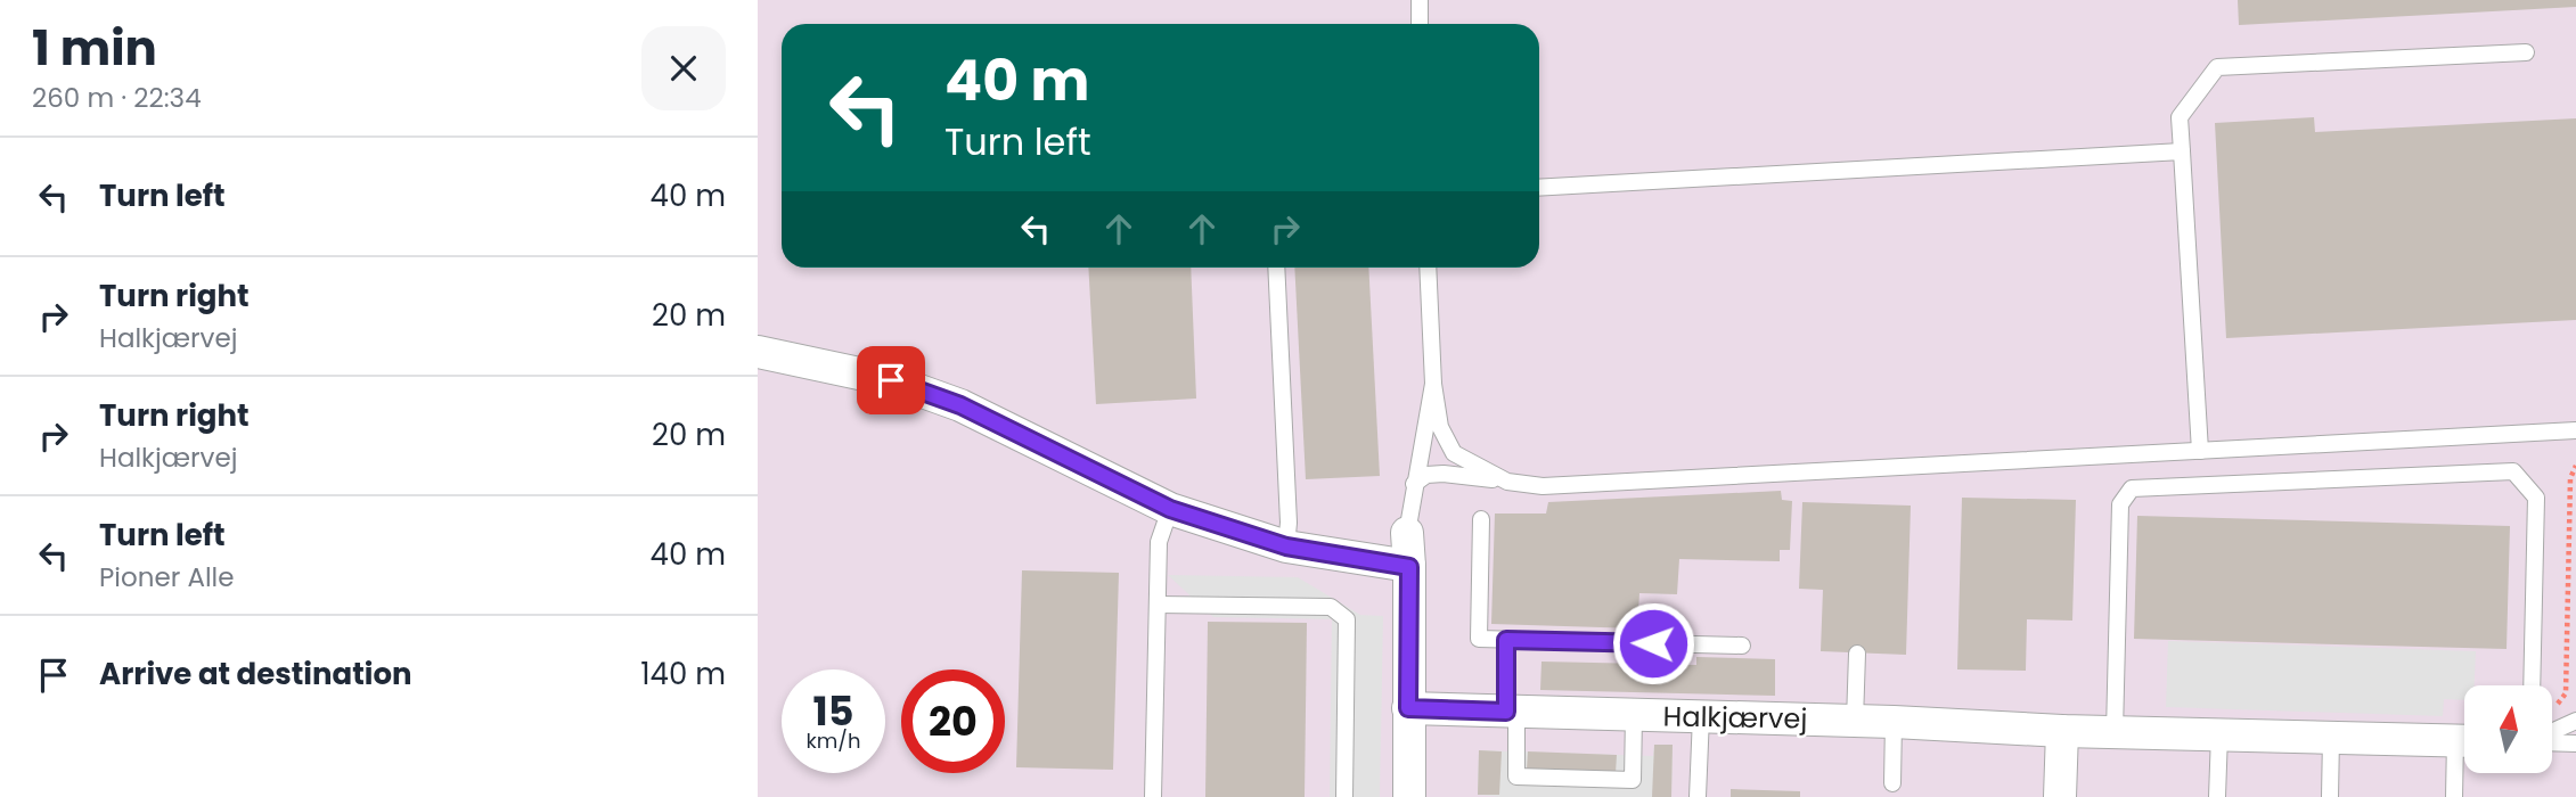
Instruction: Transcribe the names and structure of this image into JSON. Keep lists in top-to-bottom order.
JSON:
{
  "streets": {
    "street": ["Halkjærvej"]
  },
  "north": "top",
  "page": {
    "heading": ["1 min", "260 m · 22:34"],
    "turn": ["40 m", "Turn left"],
    "list": [
      {
        "name": "Turn left",
        "value": "40 m"
      },
      {
        "name": "Turn right",
        "note": "Halkjærvej",
        "value": "20 m"
      },
      {
        "name": "Turn right",
        "note": "Halkjærvej",
        "value": "20 m"
      },
      {
        "name": "Turn left",
        "note": "Pioner Alle",
        "value": "40 m"
      },
      {
        "name": "Arrive at destination",
        "value": "140 m"
      }
    ],
    "speed": "15 km/h",
    "limit": "20"
  }
}
